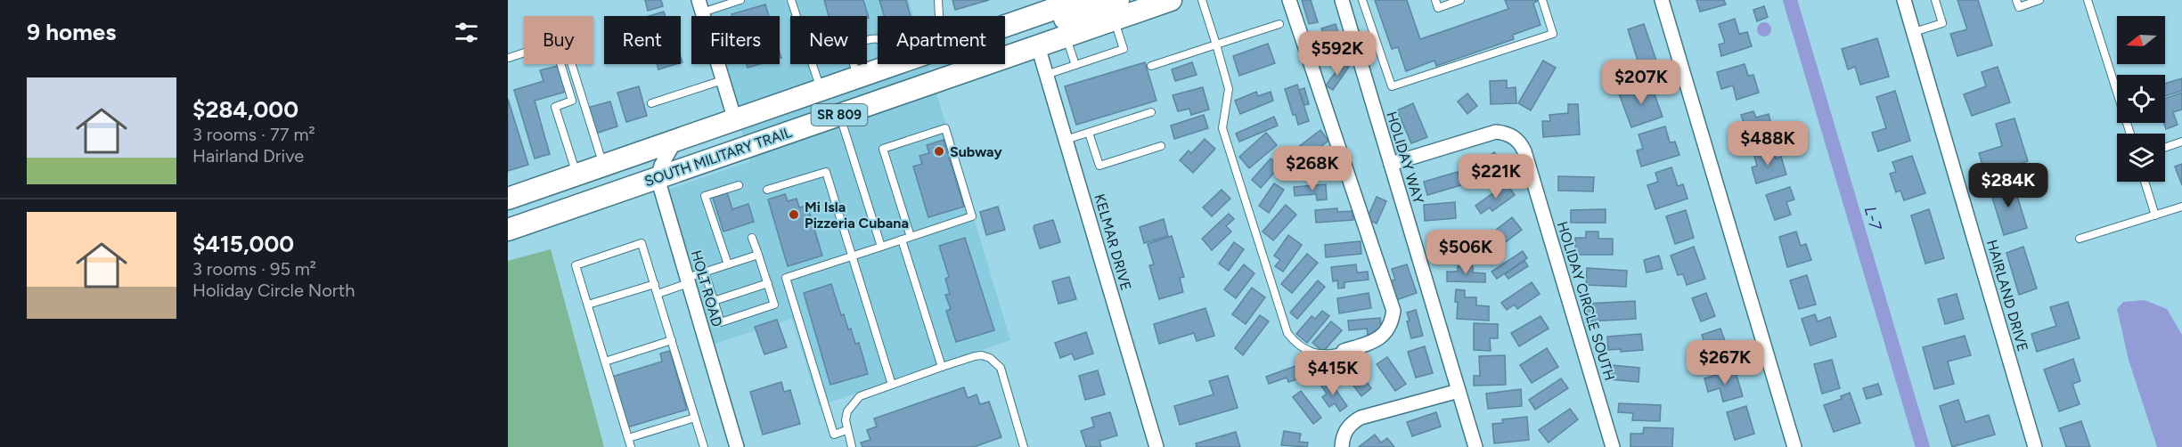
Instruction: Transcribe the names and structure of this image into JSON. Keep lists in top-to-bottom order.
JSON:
{
  "streets": {
    "main road": ["SR 809", "SOUTH MILITARY TRAIL"],
    "street": [
      "HOLIDAY WAY",
      "KELMAR DRIVE",
      "HOLT ROAD",
      "HAIRLAND DRIVE",
      "HOLIDAY CIRCLE SOUTH"
    ]
  },
  "crossings": [
    ["SOUTH MILITARY TRAIL", "KELMAR DRIVE"],
    ["SOUTH MILITARY TRAIL", "HOLT ROAD"],
    ["HOLIDAY WAY", "HOLIDAY CIRCLE SOUTH"]
  ],
  "water": ["L-7"],
  "places": ["Subway", "Mi Isla Pizzeria Cubana"],
  "north": "left",
  "page": {
    "heading": "9 homes",
    "chip": [
      "Buy",
      "Rent",
      "Filters",
      "New",
      "Apartment"
    ],
    "price": [
      "$592K",
      "$207K",
      "$488K",
      "$268K",
      "$221K",
      "$284K",
      "$506K",
      "$267K",
      "$415K"
    ],
    "list": [
      {
        "name": "$284,000",
        "note": "3 rooms · 77 m² · Hairland Drive"
      },
      {
        "name": "$415,000",
        "note": "3 rooms · 95 m² · Holiday Circle North"
      }
    ]
  }
}
